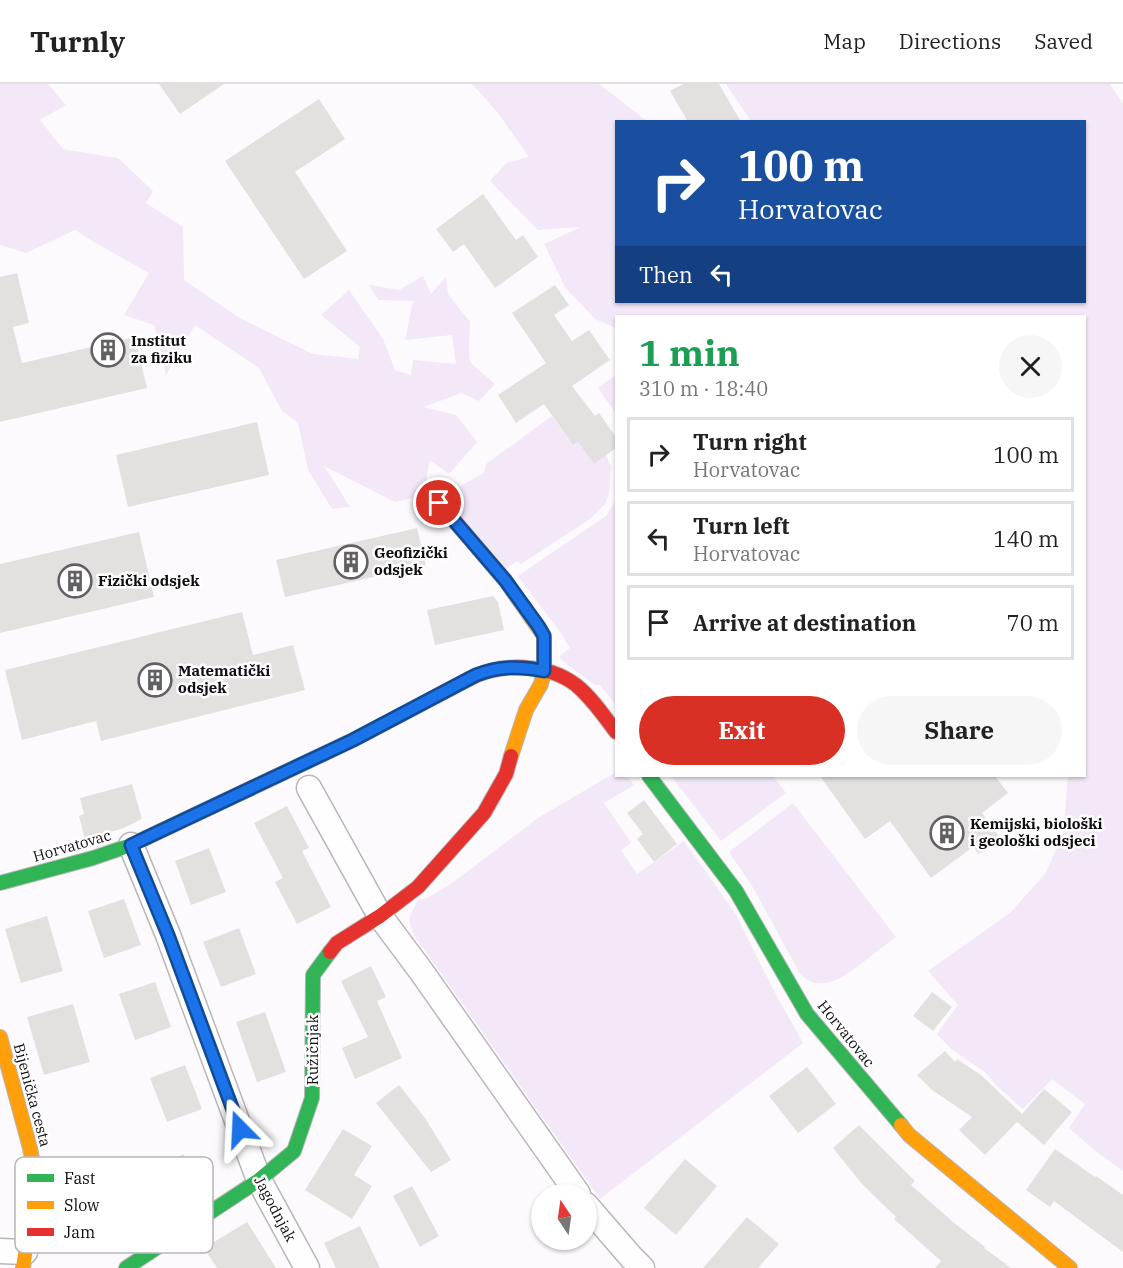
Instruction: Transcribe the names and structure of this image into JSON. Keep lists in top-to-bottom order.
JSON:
{
  "streets": {
    "street": [
      "Horvatovac",
      "Ružičnjak",
      "Bijenička cesta",
      "Jagodnjak"
    ]
  },
  "crossings": [
    ["Horvatovac", "Ružičnjak"],
    ["Horvatovac", "Jagodnjak"],
    ["Ružičnjak", "Jagodnjak"]
  ],
  "places": {
    "building": [
      "Institut za fiziku",
      "Geofizički odsjek",
      "Fizički odsjek",
      "Matematički odsjek",
      "Kemijski, biološki i geološki odsjeci"
    ]
  },
  "legend": ["Fast", "Slow", "Jam"],
  "north": "top",
  "page": {
    "header": "Turnly",
    "nav": ["Map", "Directions", "Saved"],
    "turn": ["100 m", "Horvatovac"],
    "then": "Then",
    "heading": ["1 min", "310 m · 18:40"],
    "list": [
      {
        "name": "Turn right",
        "note": "Horvatovac",
        "value": "100 m"
      },
      {
        "name": "Turn left",
        "note": "Horvatovac",
        "value": "140 m"
      },
      {
        "name": "Arrive at destination",
        "value": "70 m"
      }
    ],
    "buttons": ["Exit", "Share"]
  }
}
